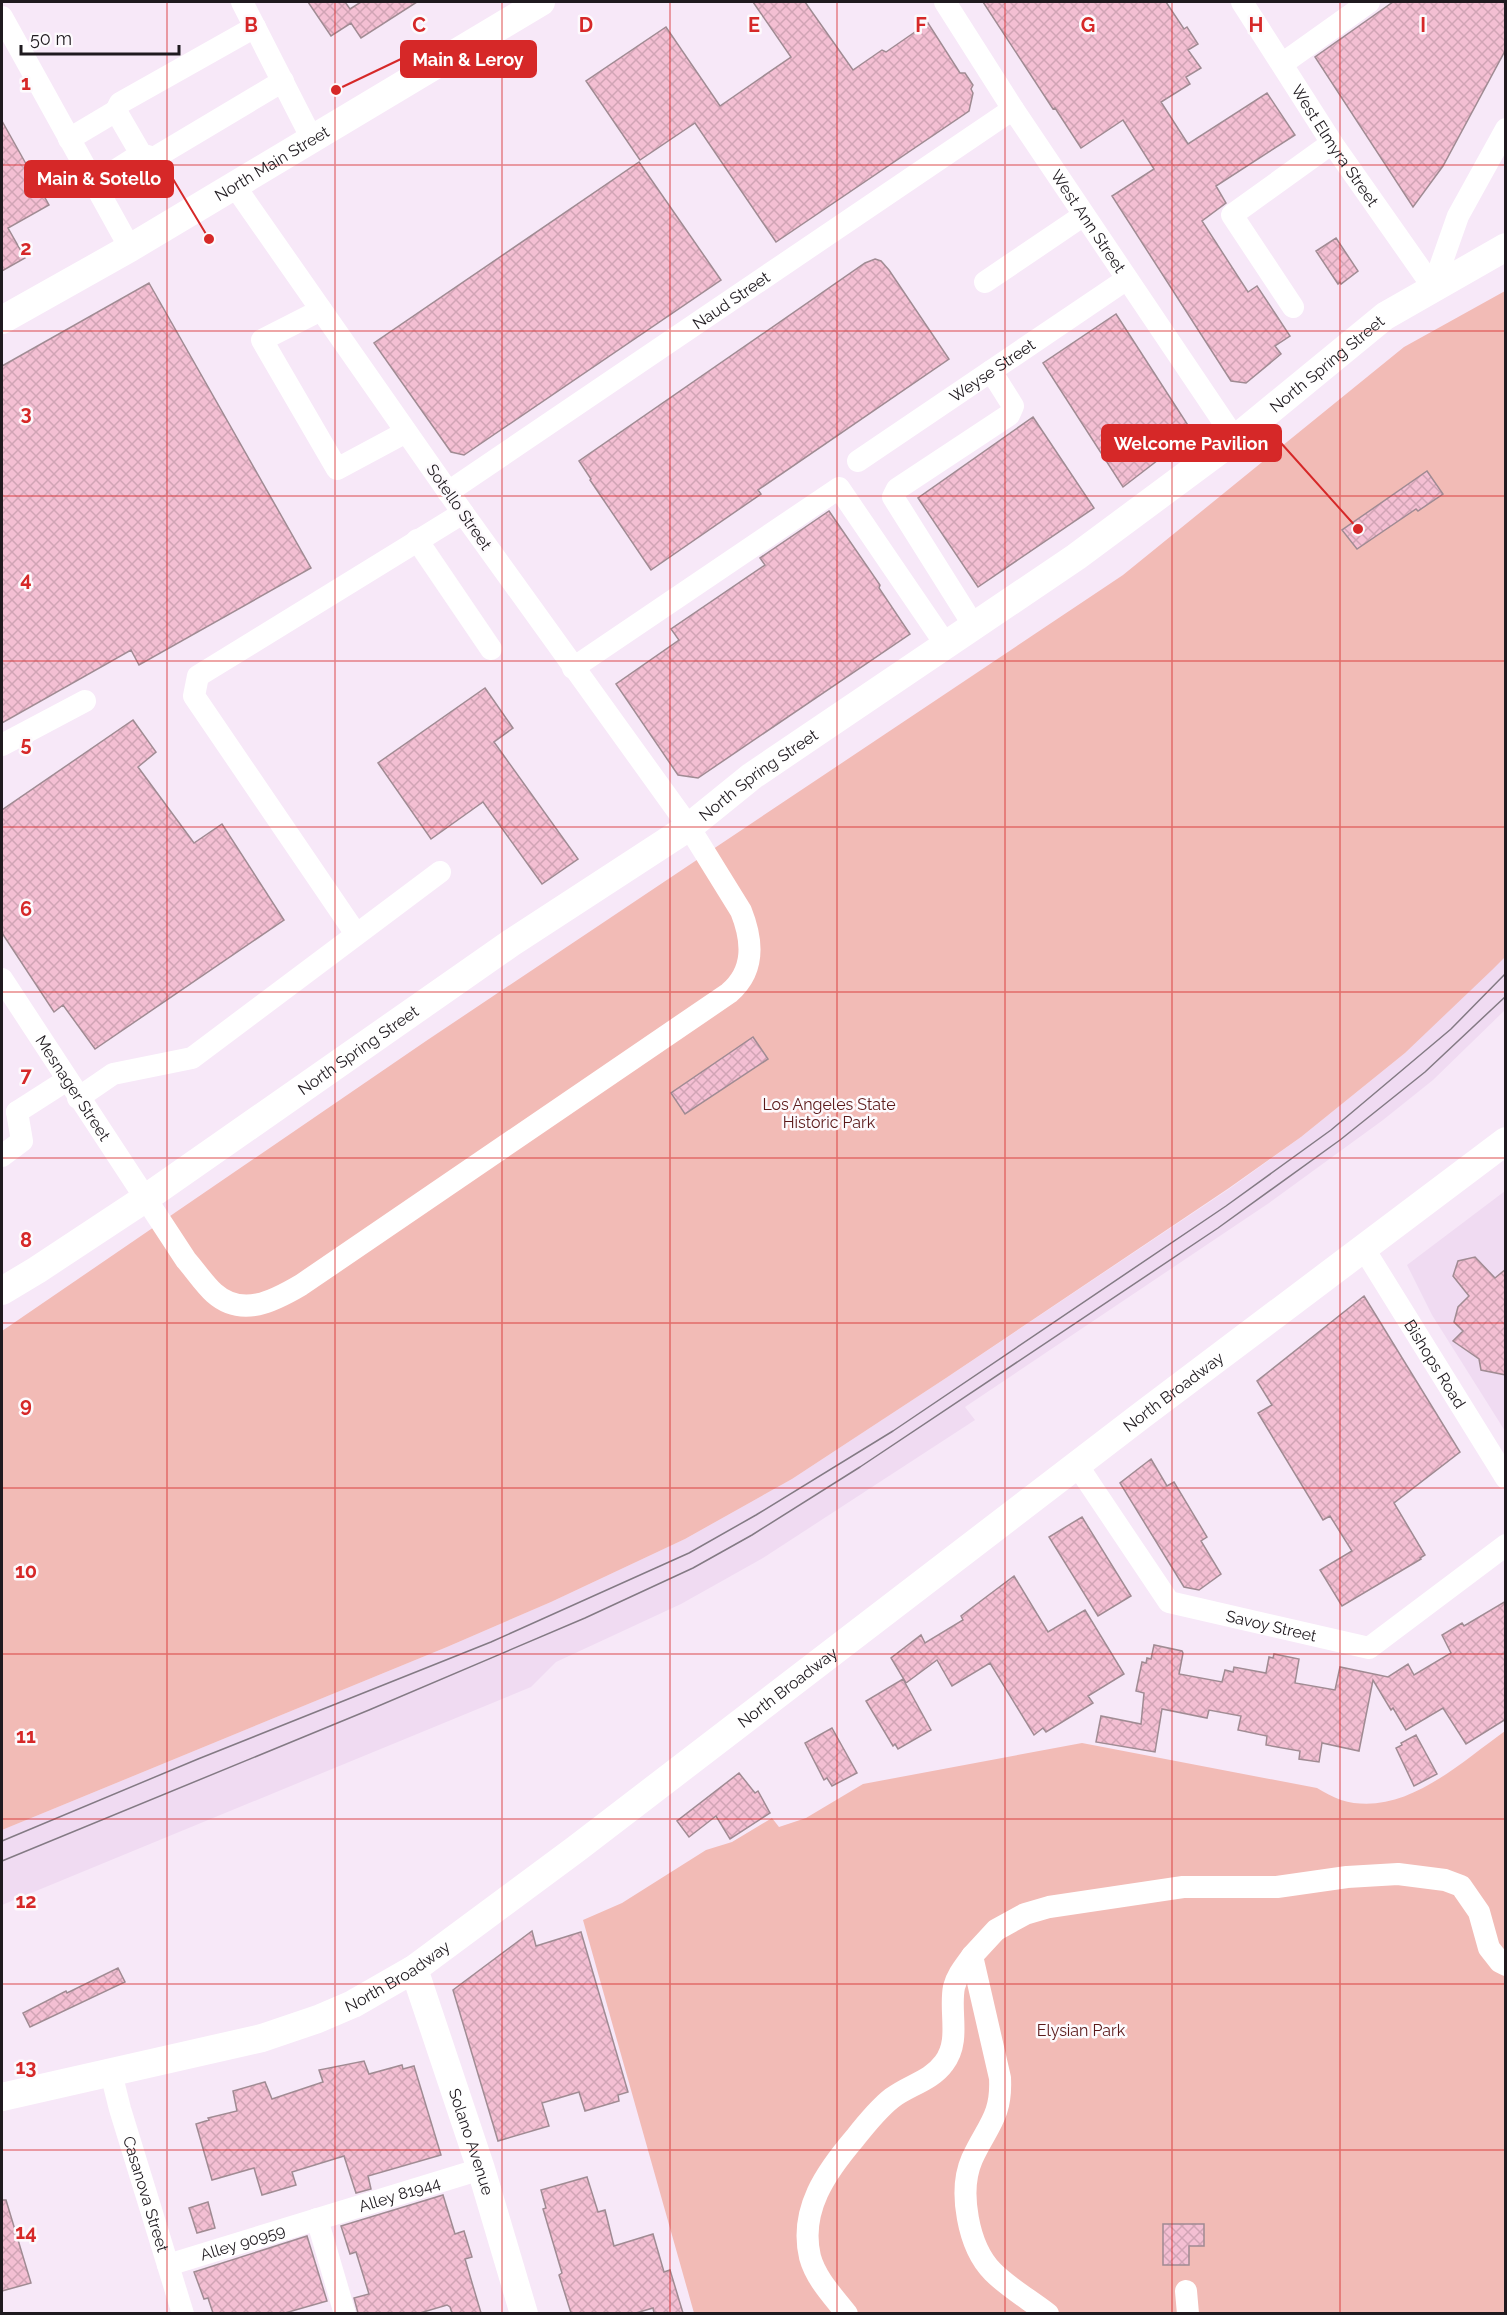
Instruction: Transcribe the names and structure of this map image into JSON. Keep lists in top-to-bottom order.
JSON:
{
  "streets": {
    "main road": [
      "North Main Street",
      "North Spring Street",
      "North Broadway",
      "Solano Avenue"
    ],
    "street": [
      "West Elmyra Street",
      "West Ann Street",
      "Naud Street",
      "Weyse Street",
      "Sotello Street",
      "Mesnager Street",
      "Bishops Road",
      "Savoy Street",
      "Casanova Street",
      "Alley 81944",
      "Alley 90959"
    ]
  },
  "crossings": [
    ["West Elmyra Street", "North Spring Street"],
    ["North Main Street", "Sotello Street"],
    ["West Ann Street", "Naud Street"],
    ["West Ann Street", "North Spring Street"],
    ["West Ann Street", "Weyse Street"],
    ["Naud Street", "Sotello Street"],
    ["North Spring Street", "Sotello Street"],
    ["North Spring Street", "Mesnager Street"],
    ["Sotello Street", "Mesnager Street"],
    ["Bishops Road", "North Broadway"],
    ["North Broadway", "Savoy Street"],
    ["North Broadway", "Solano Avenue"],
    ["North Broadway", "Casanova Street"],
    ["Solano Avenue", "Alley 81944"],
    ["Casanova Street", "Alley 90959"],
    ["Alley 81944", "Alley 90959"]
  ],
  "parks": ["Los Angeles State Historic Park", "Elysian Park"],
  "places": ["Main & Leroy", "Main & Sotello", "Welcome Pavilion"],
  "scale_bar": "50 m",
  "grid": {
    "columns": [
      "B",
      "C",
      "D",
      "E",
      "F",
      "G",
      "H",
      "I"
    ],
    "rows": [
      "1",
      "2",
      "3",
      "4",
      "5",
      "6",
      "7",
      "8",
      "9",
      "10",
      "11",
      "12",
      "13",
      "14"
    ]
  }
}
